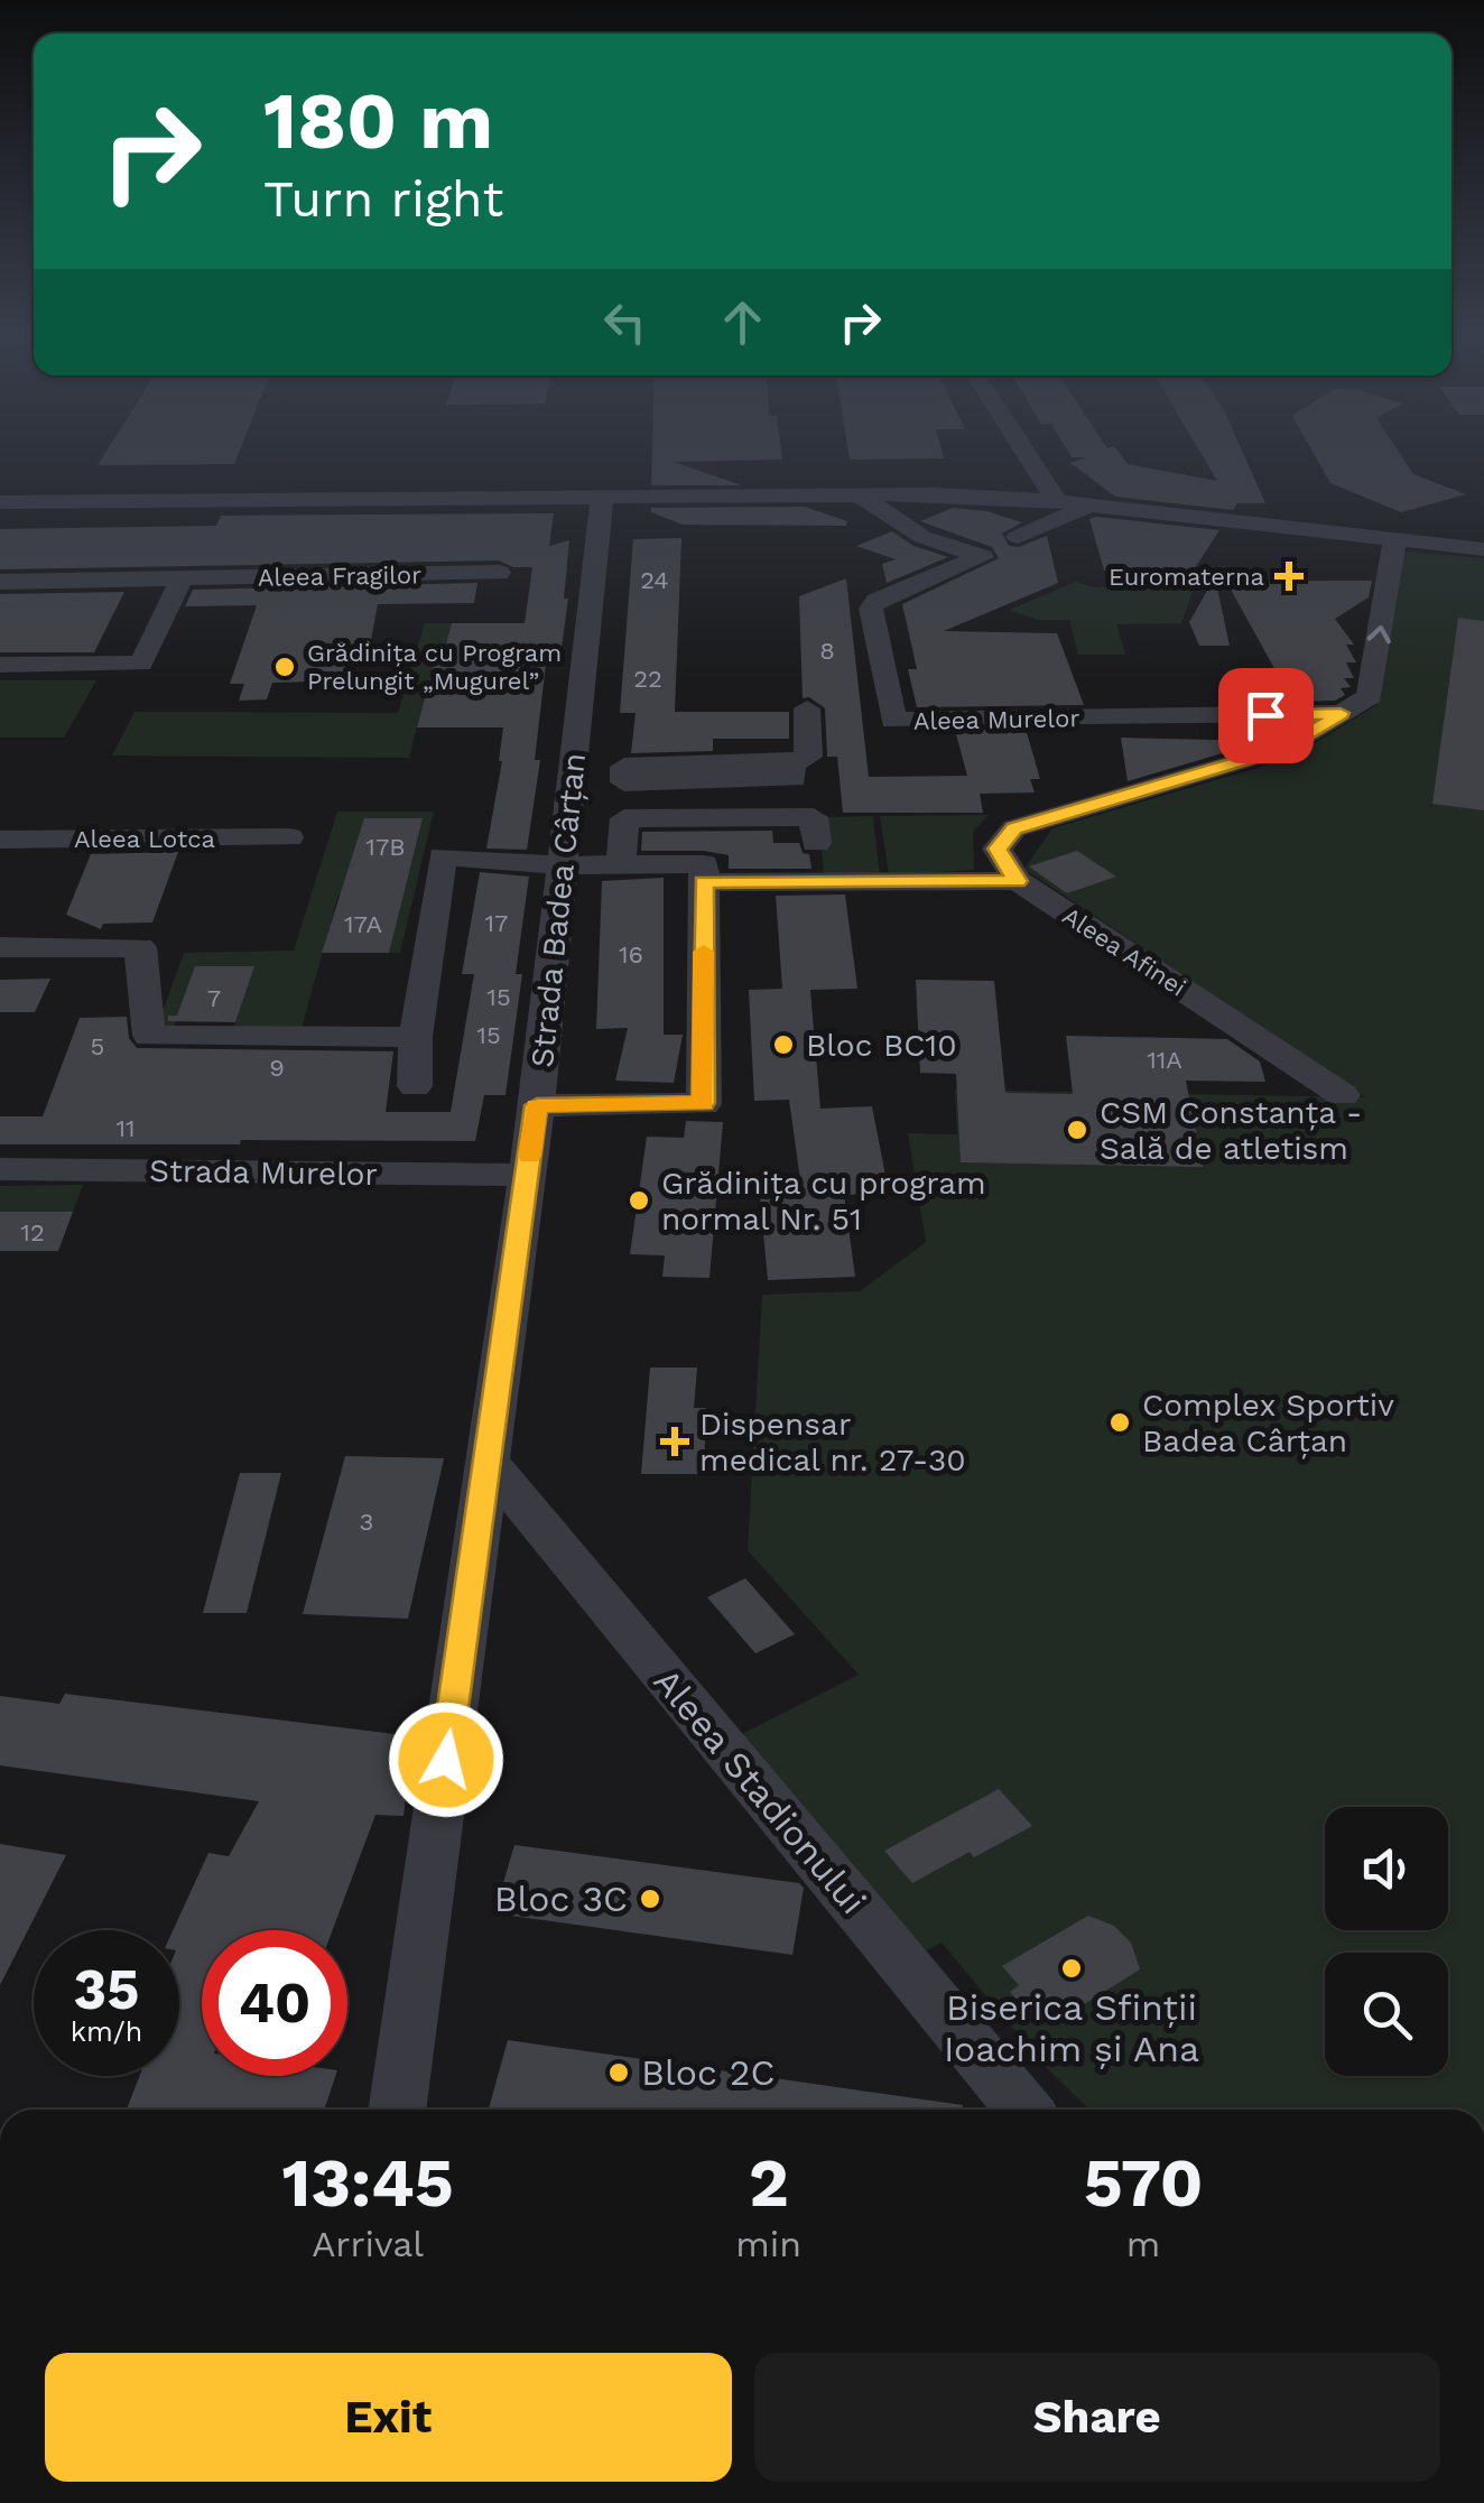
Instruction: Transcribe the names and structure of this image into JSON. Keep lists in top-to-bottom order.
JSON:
{
  "streets": {
    "street": [
      "Aleea Fragilor",
      "Aleea Murelor",
      "Aleea Lotca",
      "Strada Badea Cârțan",
      "Aleea Afinei",
      "Strada Murelor",
      "Aleea Stadionului"
    ]
  },
  "crossings": [
    ["Strada Badea Cârțan", "Strada Murelor"],
    ["Strada Badea Cârțan", "Aleea Stadionului"]
  ],
  "places": {
    "health": ["Euromaterna", "Dispensar medical nr. 27-30"],
    "other": [
      "Grădinița cu Program Prelungit „Mugurel”",
      "Bloc BC10",
      "CSM Constanța - Sală de atletism",
      "Grădinița cu program normal Nr. 51",
      "Complex Sportiv Badea Cârțan",
      "Bloc 3C",
      "Biserica Sfinții Ioachim și Ana",
      "Bloc 2C"
    ]
  },
  "house_numbers": [
    "24",
    "8",
    "22",
    "17B",
    "17",
    "17A",
    "16",
    "15",
    "7",
    "15",
    "5",
    "11A",
    "9",
    "11",
    "12",
    "3"
  ],
  "page": {
    "turn": ["180 m", "Turn right"],
    "speed": "35 km/h",
    "limit": "40",
    "eta": [
      "13:45",
      "Arrival",
      "2",
      "min",
      "570",
      "m"
    ],
    "buttons": ["Exit", "Share"]
  }
}
